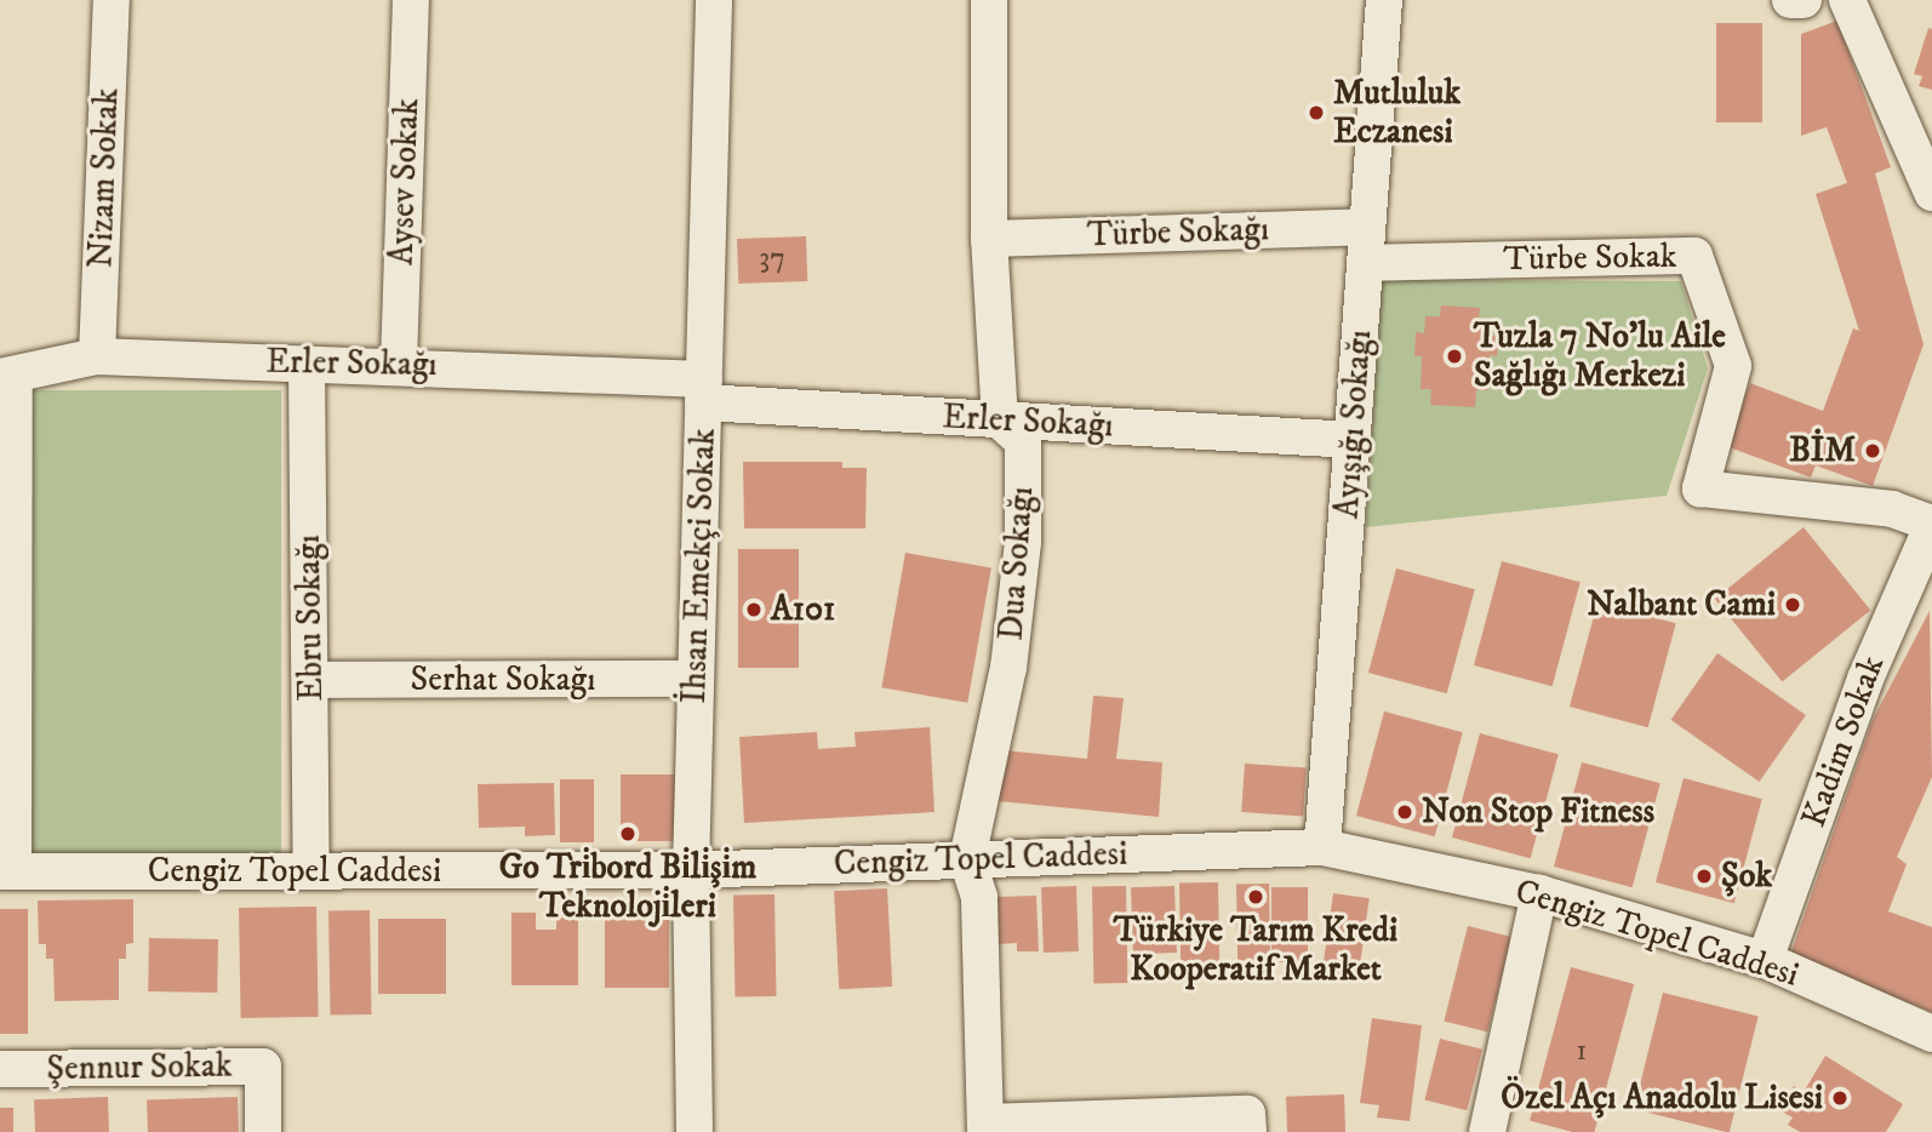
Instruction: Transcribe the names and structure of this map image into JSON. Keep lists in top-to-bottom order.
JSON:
{
  "streets": {
    "street": [
      "Nizam Sokak",
      "Aysev Sokak",
      "Türbe Sokağı",
      "Türbe Sokak",
      "Erler Sokağı",
      "Ayışığı Sokağı",
      "Dua Sokağı",
      "İhsan Emekçi Sokak",
      "Ebru Sokağı",
      "Serhat Sokağı",
      "Kadim Sokak",
      "Cengiz Topel Caddesi",
      "Şennur Sokak"
    ]
  },
  "crossings": [
    ["Nizam Sokak", "Erler Sokağı"],
    ["Aysev Sokak", "Erler Sokağı"],
    ["Türbe Sokağı", "Ayışığı Sokağı"],
    ["Türbe Sokak", "Ayışığı Sokağı"],
    ["Türbe Sokak", "Kadim Sokak"],
    ["Erler Sokağı", "Ayışığı Sokağı"],
    ["Erler Sokağı", "Dua Sokağı"],
    ["Erler Sokağı", "İhsan Emekçi Sokak"],
    ["Erler Sokağı", "Ebru Sokağı"],
    ["Ayışığı Sokağı", "Cengiz Topel Caddesi"],
    ["Dua Sokağı", "Cengiz Topel Caddesi"],
    ["İhsan Emekçi Sokak", "Serhat Sokağı"],
    ["İhsan Emekçi Sokak", "Cengiz Topel Caddesi"],
    ["Ebru Sokağı", "Serhat Sokağı"],
    ["Ebru Sokağı", "Cengiz Topel Caddesi"],
    ["Kadim Sokak", "Cengiz Topel Caddesi"]
  ],
  "places": [
    "Mutluluk Eczanesi",
    "Tuzla 7 No'lu Aile Sağlığı Merkezi",
    "BİM",
    "Nalbant Cami",
    "A101",
    "Non Stop Fitness",
    "Go Tri̇bord Bi̇li̇şi̇m Teknoloji̇leri",
    "Şok",
    "Türkiye Tarım Kredi Kooperatif Market",
    "Özel Açı Anadolu Lisesi"
  ],
  "house_numbers": ["37", "1"]
}
